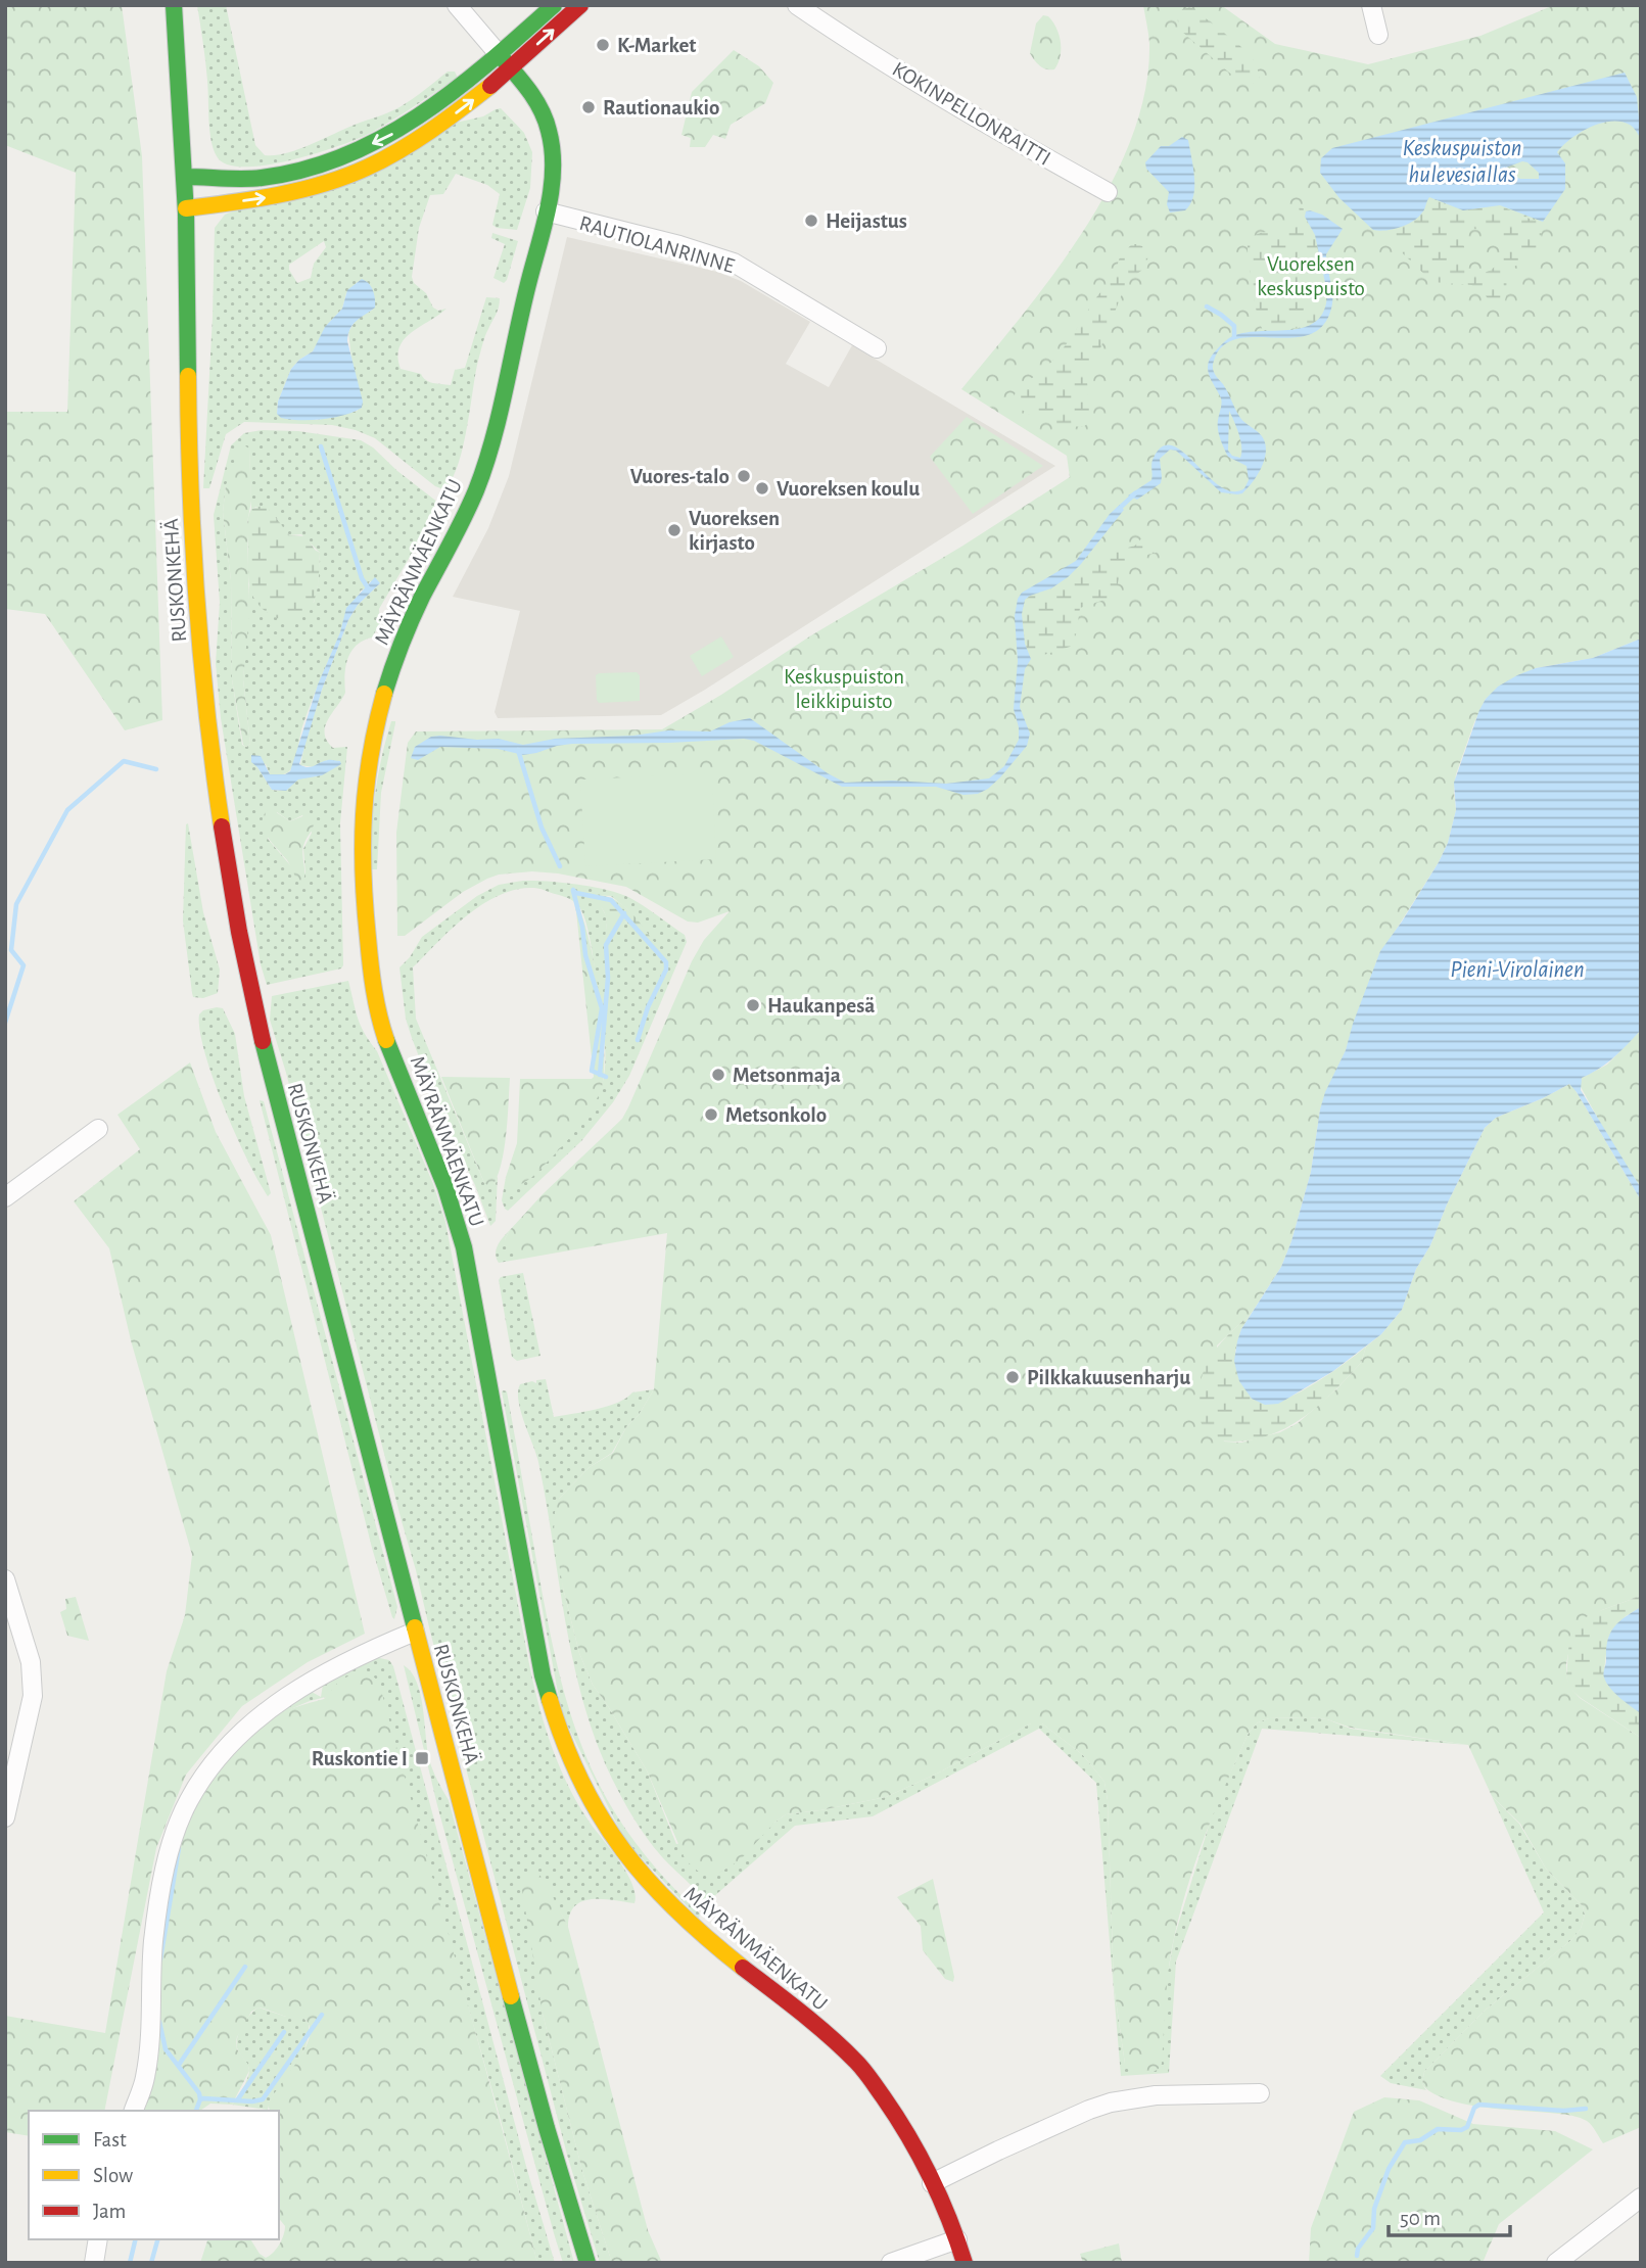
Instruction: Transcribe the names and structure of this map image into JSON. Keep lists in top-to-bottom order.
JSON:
{
  "streets": {
    "main road": ["MÄYRÄNMÄENKATU", "RUSKONKEHÄ"],
    "street": ["KOKINPELLONRAITTI", "RAUTIOLANRINNE"]
  },
  "crossings": [
    ["RAUTIOLANRINNE", "MÄYRÄNMÄENKATU"]
  ],
  "water": ["Keskuspuiston hulevesiallas", "Pieni-Virolainen"],
  "parks": ["Vuoreksen keskuspuisto", "Keskuspuiston leikkipuisto"],
  "places": {
    "other": [
      "K-Market",
      "Rautionaukio",
      "Heijastus",
      "Vuores-talo",
      "Vuoreksen koulu",
      "Vuoreksen kirjasto",
      "Haukanpesä",
      "Metsonmaja",
      "Metsonkolo",
      "Pilkkakuusenharju"
    ],
    "transit": ["Ruskontie I"]
  },
  "legend": ["Fast", "Slow", "Jam"],
  "scale_bar": "50 m"
}
